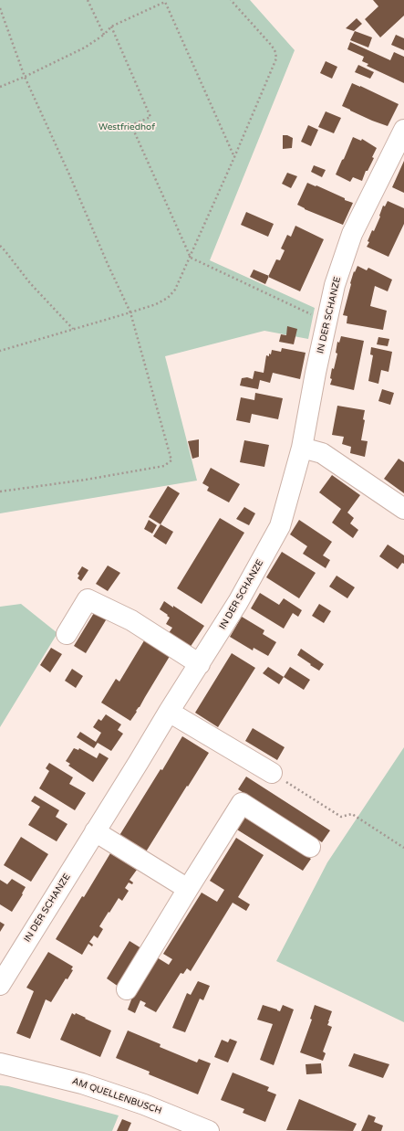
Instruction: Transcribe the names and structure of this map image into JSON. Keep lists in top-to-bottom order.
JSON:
{
  "streets": {
    "street": ["IN DER SCHANZE", "AM QUELLENBUSCH"]
  },
  "parks": ["Westfriedhof"]
}
